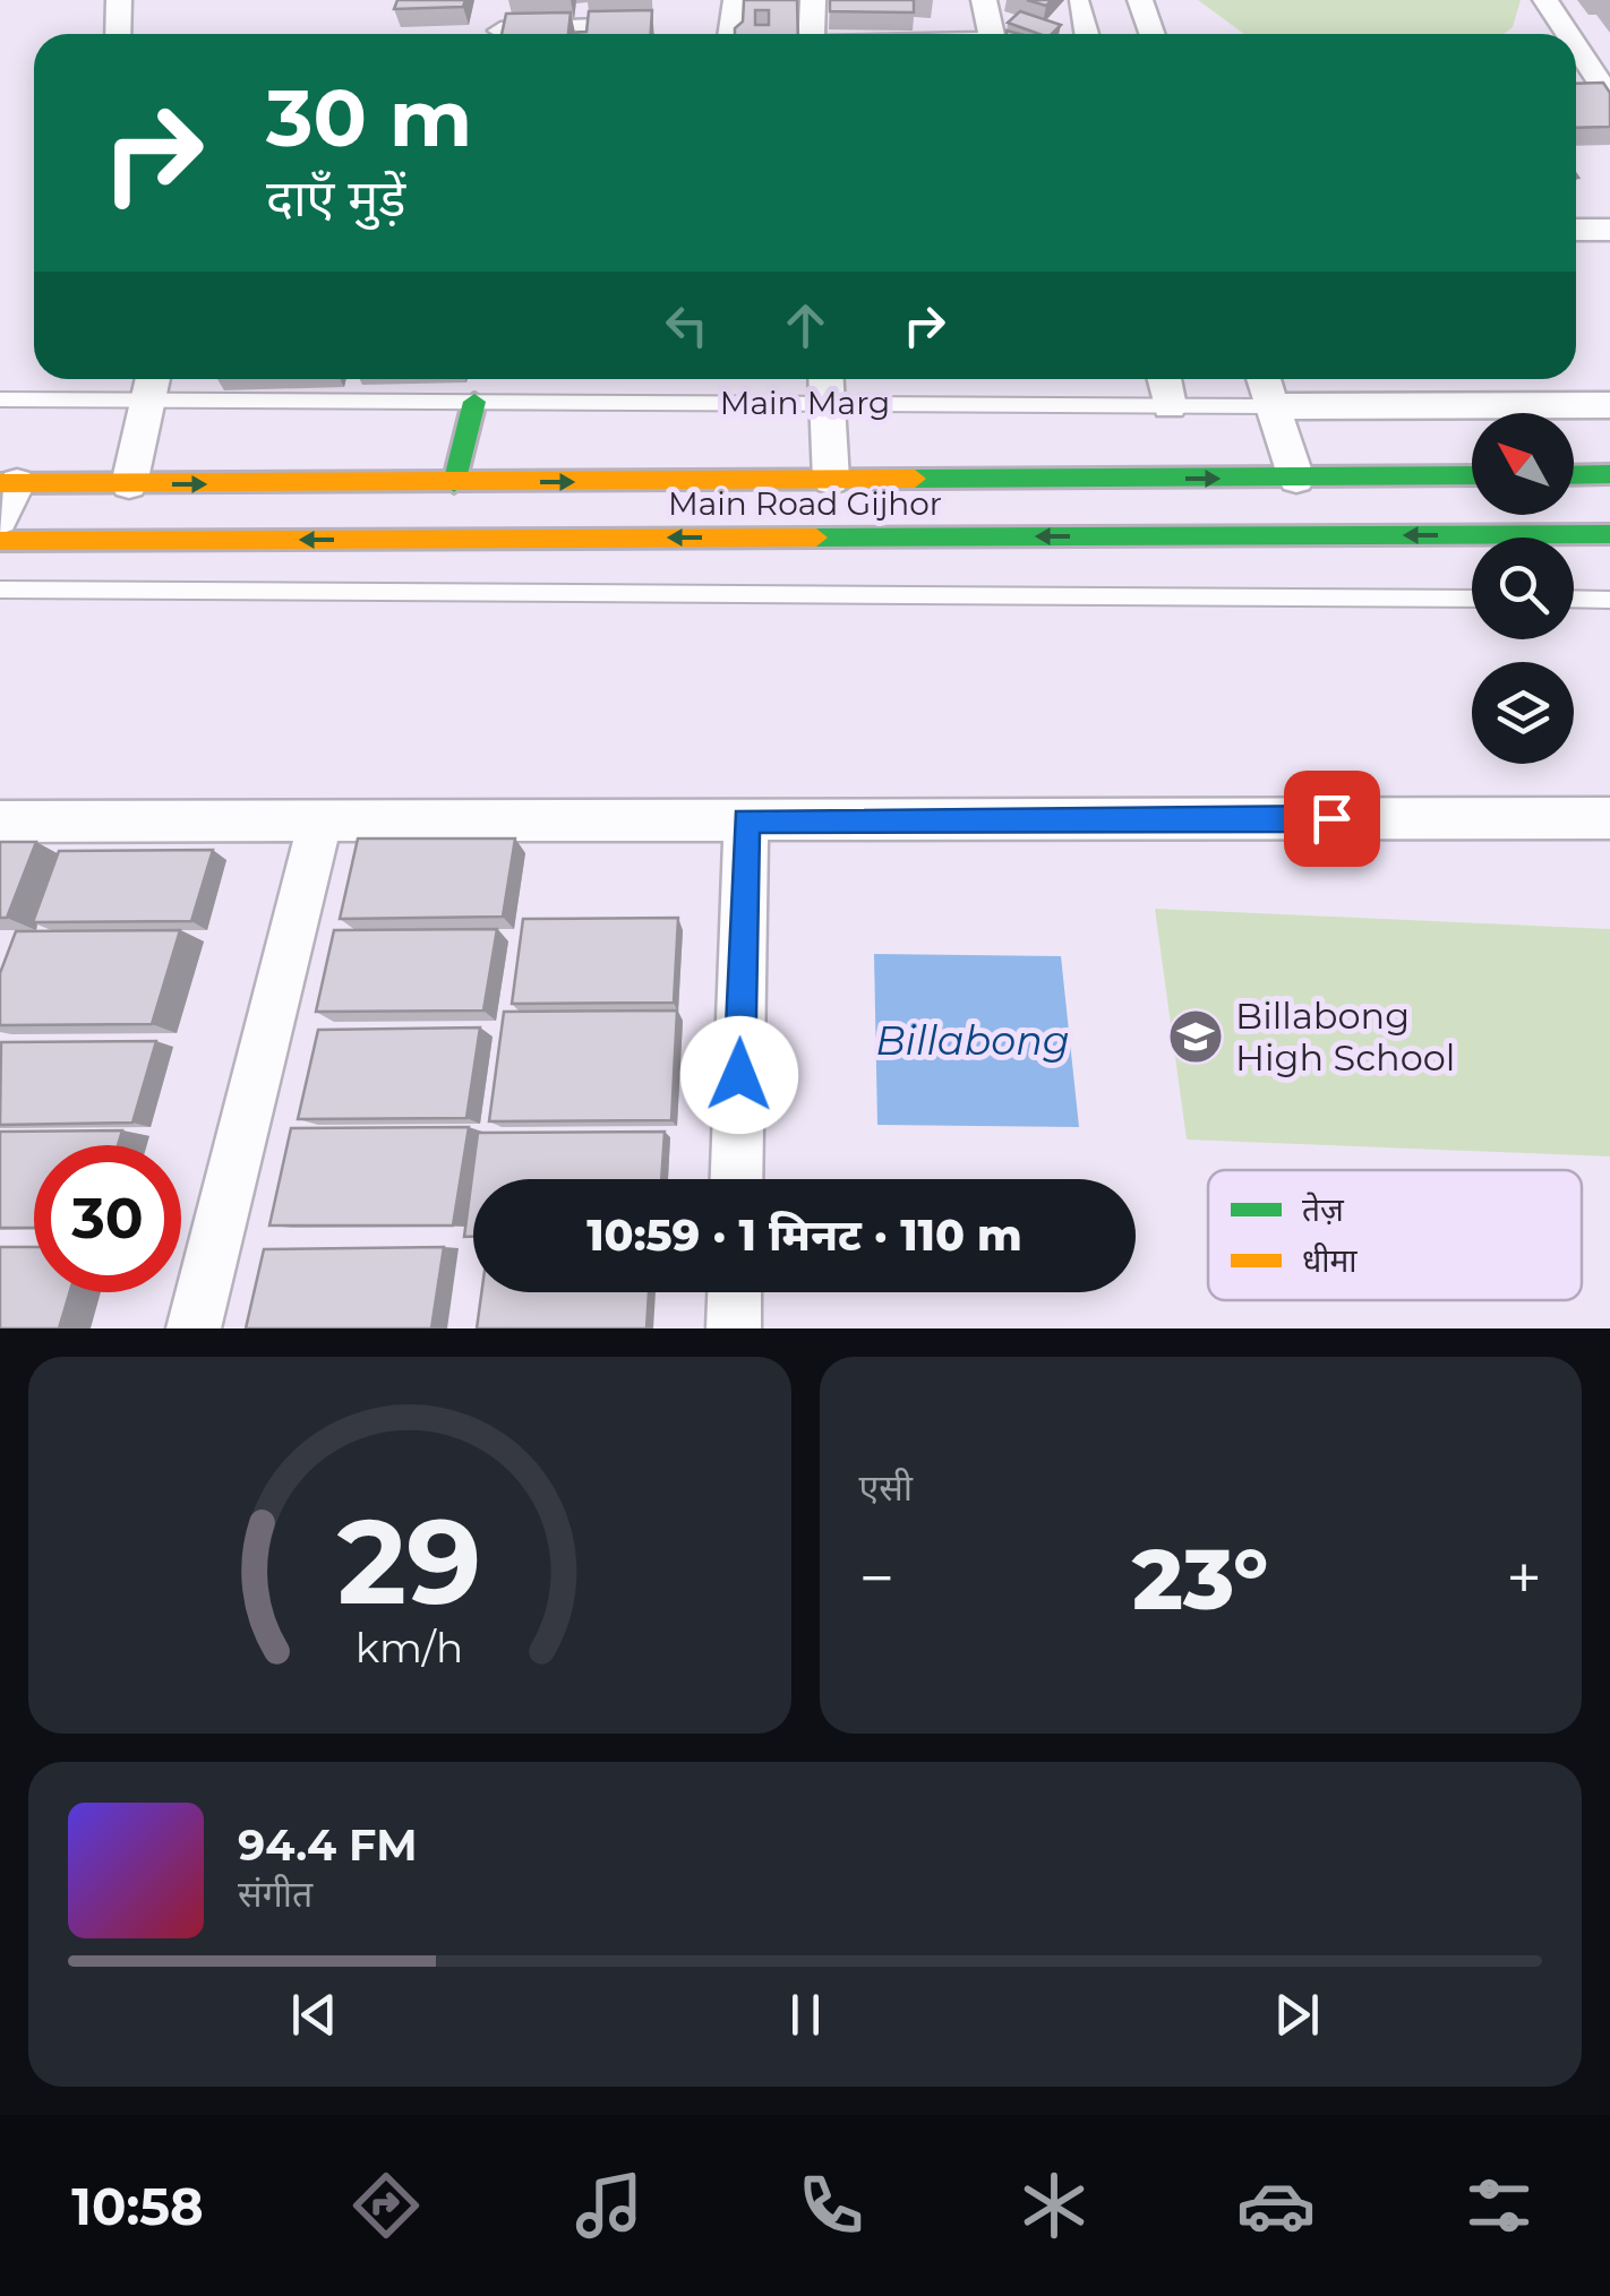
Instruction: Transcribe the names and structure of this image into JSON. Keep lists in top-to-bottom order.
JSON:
{
  "streets": {
    "street": ["Main Marg", "Main Road Gijhor"]
  },
  "water": ["Billabong"],
  "places": {
    "school or university": ["Billabong High School"]
  },
  "legend": ["तेज़", "धीमा"],
  "north": "top left",
  "page": {
    "turn": ["30 m", "दाएँ मुड़ें"],
    "limit": "30",
    "trip": "10:59 · 1 मिनट · 110 m",
    "tile": "एसी",
    "heat": ["−", "23°", "+"],
    "song": ["94.4 FM", "संगीत"],
    "tabs": "10:58",
    "gauge": ["29", "km/h"]
  }
}
